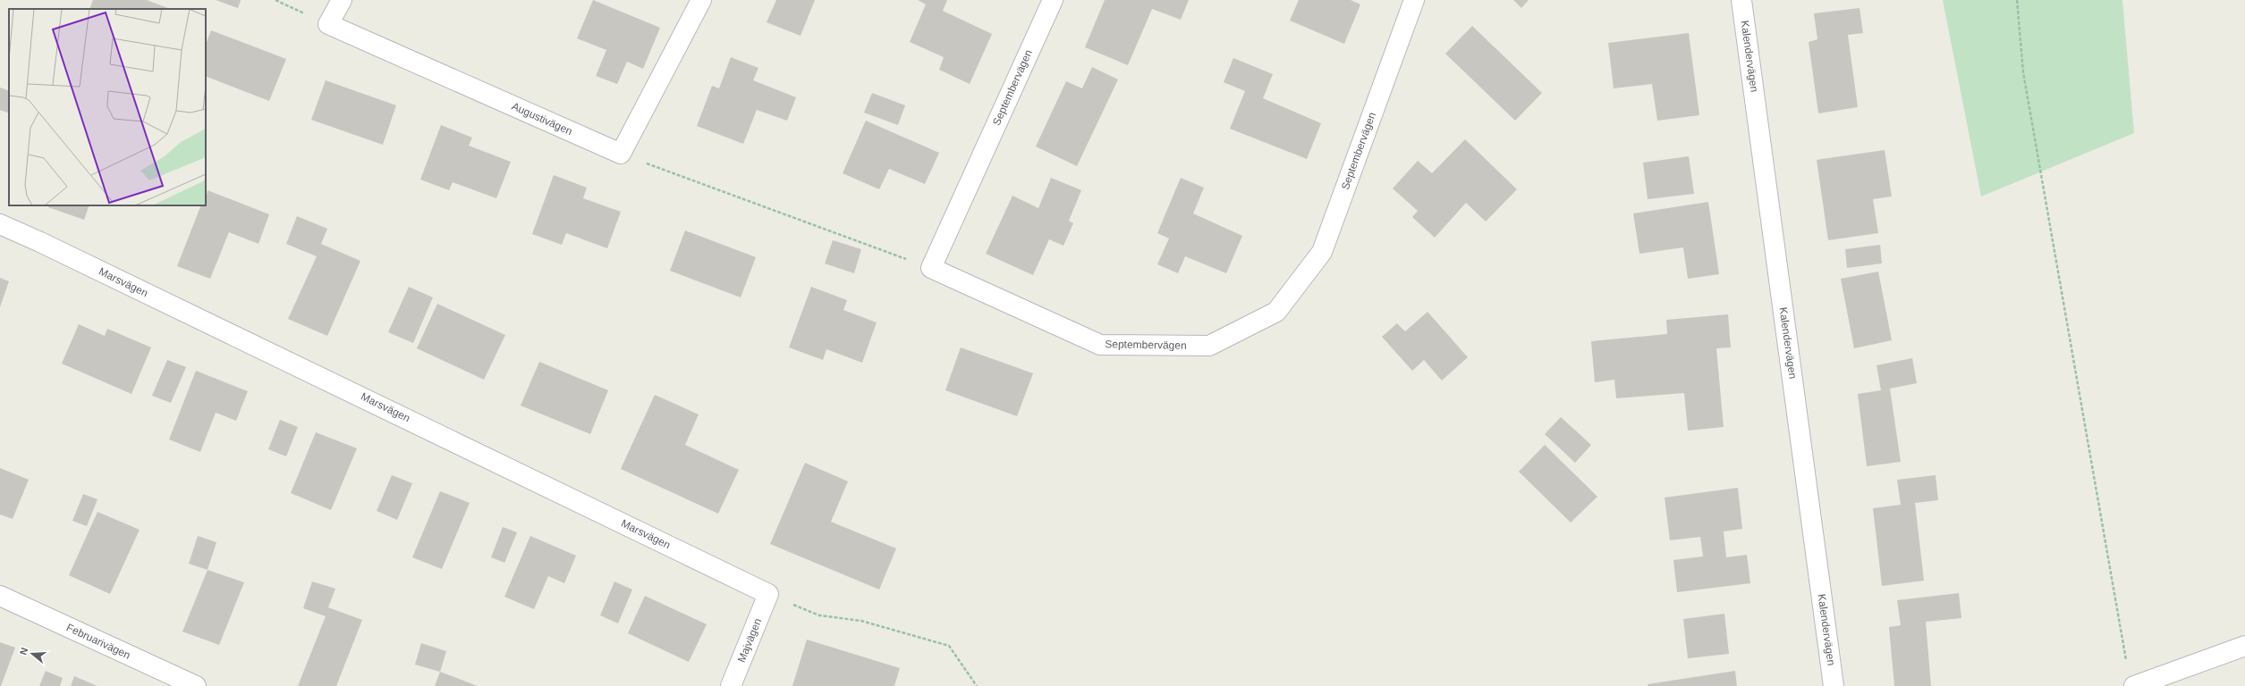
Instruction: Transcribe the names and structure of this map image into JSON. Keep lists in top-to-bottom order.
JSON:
{
  "streets": {
    "street": [
      "Kalendervägen",
      "Septembervägen",
      "Augustivägen",
      "Marsvägen",
      "Majvägen",
      "Februarivägen"
    ]
  },
  "crossings": [
    ["Marsvägen", "Majvägen"]
  ],
  "north": "left"
}
